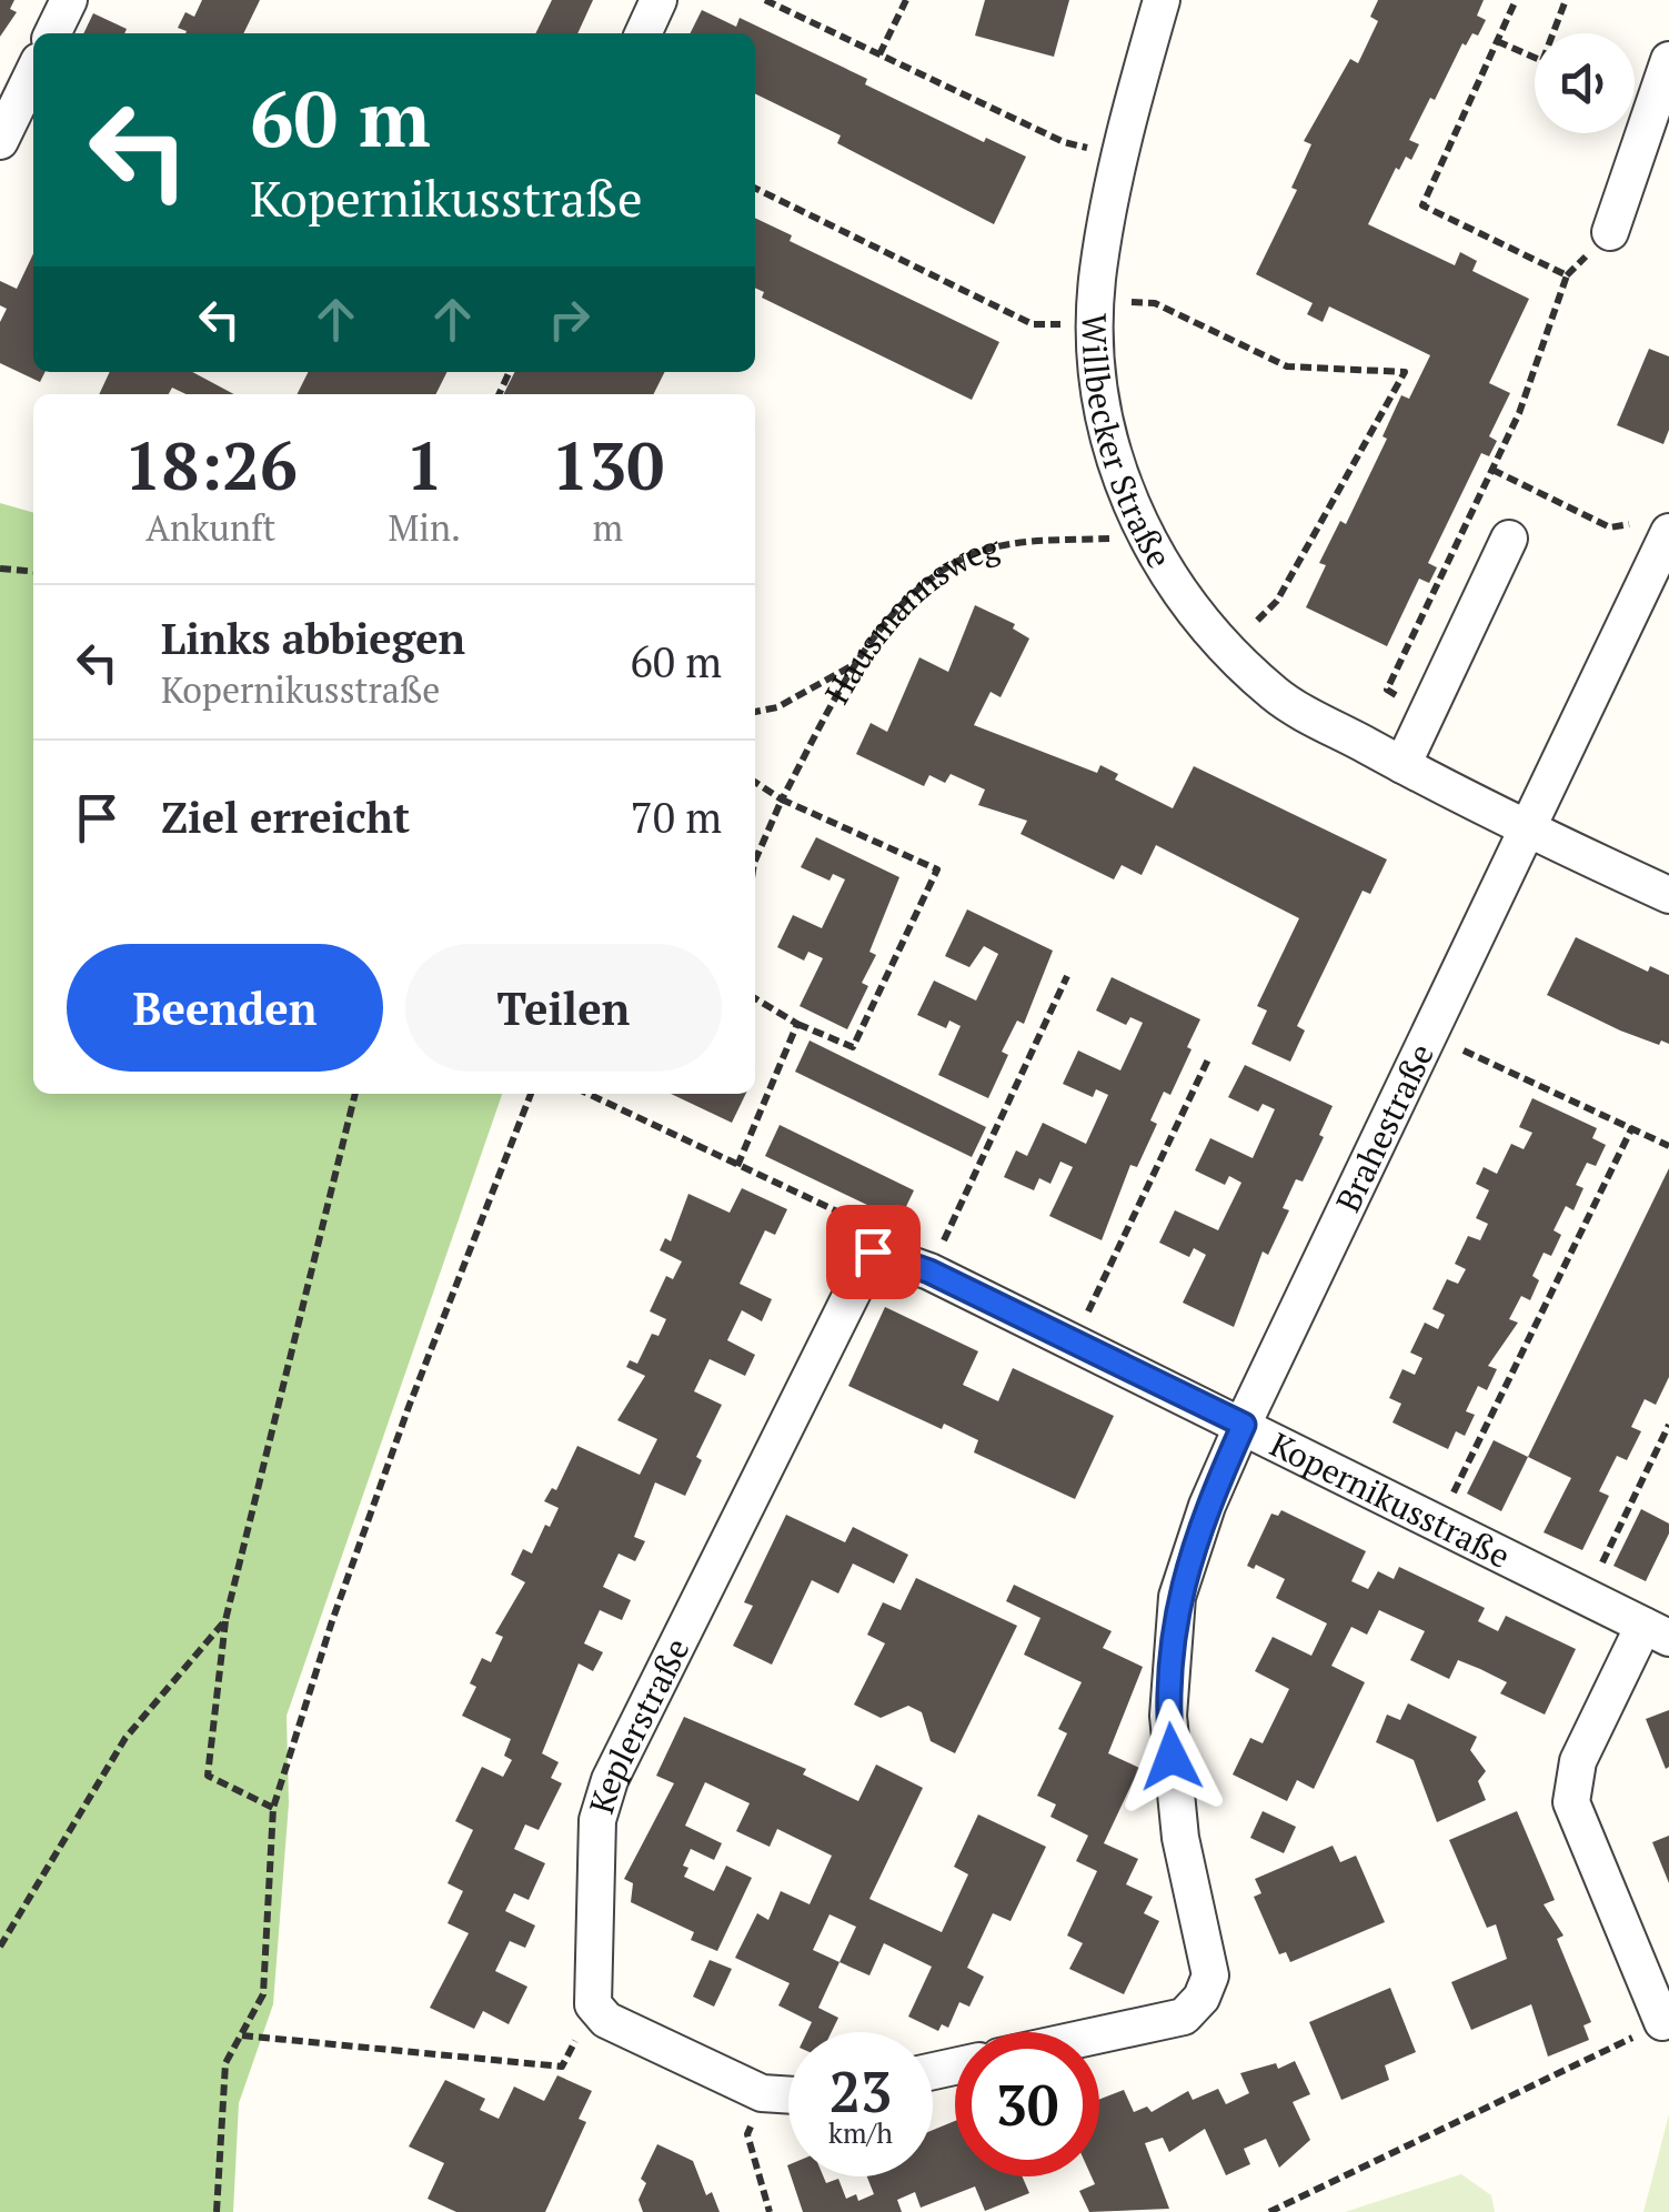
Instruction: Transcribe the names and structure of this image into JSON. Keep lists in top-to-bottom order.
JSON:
{
  "streets": {
    "street": [
      "Willbecker Straße",
      "Brahestraße",
      "Kopernikusstraße",
      "Keplerstraße"
    ],
    "path": ["Hausmannsweg"]
  },
  "crossings": [
    ["Willbecker Straße", "Hausmannsweg"],
    ["Willbecker Straße", "Brahestraße"],
    ["Brahestraße", "Kopernikusstraße"],
    ["Kopernikusstraße", "Keplerstraße"]
  ],
  "page": {
    "turn": ["60 m", "Kopernikusstraße"],
    "eta": [
      "18:26",
      "Ankunft",
      "1",
      "Min.",
      "130",
      "m"
    ],
    "list": [
      {
        "name": "Links abbiegen",
        "note": "Kopernikusstraße",
        "value": "60 m"
      },
      {
        "name": "Ziel erreicht",
        "value": "70 m"
      }
    ],
    "buttons": ["Beenden", "Teilen"],
    "speed": "23 km/h",
    "limit": "30"
  }
}
